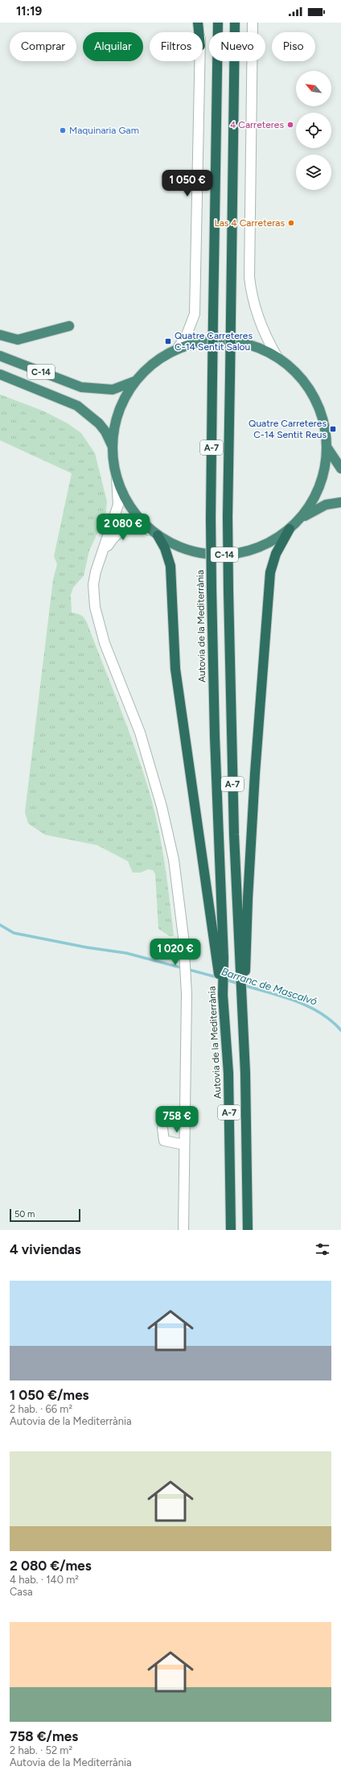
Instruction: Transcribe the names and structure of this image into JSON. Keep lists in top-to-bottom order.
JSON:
{
  "streets": {
    "highway": ["C-14", "A-7", "Autovia de la Mediterrània"]
  },
  "water": ["Barranc de Mascalvó"],
  "places": {
    "other": ["4 Carreteres", "Maquinaria Gam", "Las 4 Carreteras"],
    "transit": ["Quatre Carreteres C-14 Sentit Salou", "Quatre Carreteres C-14 Sentit Reus"]
  },
  "scale_bar": "50 m",
  "north": "top left",
  "page": {
    "status": "11:19",
    "chip": [
      "Comprar",
      "Alquilar",
      "Filtros",
      "Nuevo",
      "Piso"
    ],
    "price": [
      "1 050 €",
      "2 080 €",
      "1 020 €",
      "758 €"
    ],
    "scale": "50 m",
    "heading": "4 viviendas",
    "list": [
      {
        "name": "1 050 €/mes",
        "note": "2 hab. · 66 m² · Autovia de la Mediterrània"
      },
      {
        "name": "2 080 €/mes",
        "note": "4 hab. · 140 m² · Casa"
      },
      {
        "name": "758 €/mes",
        "note": "2 hab. · 52 m² · Autovia de la Mediterrània"
      }
    ]
  }
}
